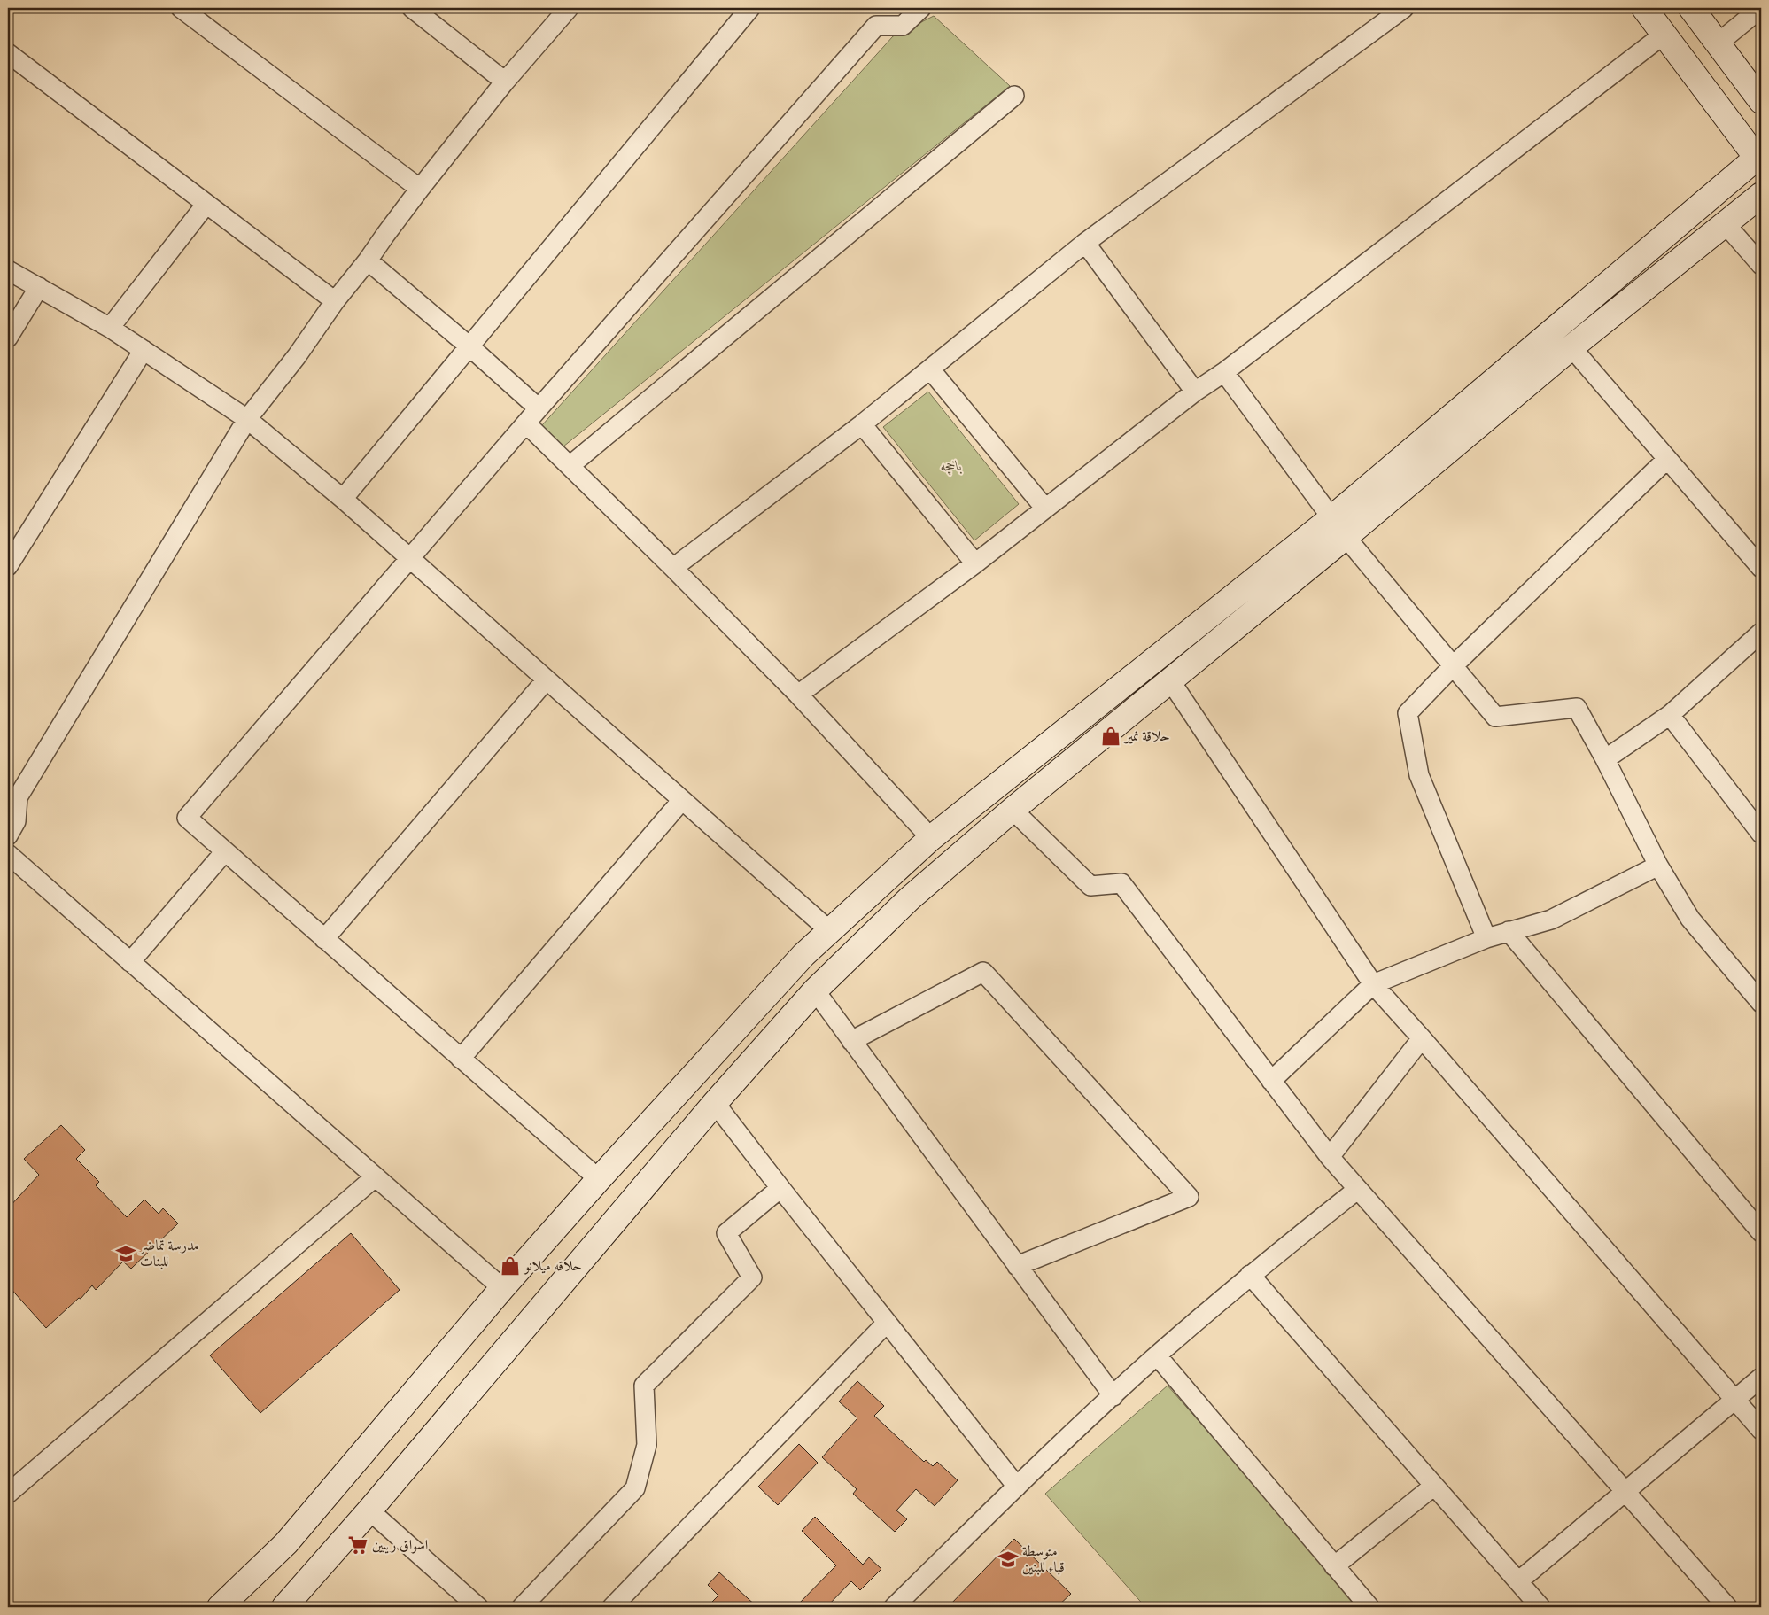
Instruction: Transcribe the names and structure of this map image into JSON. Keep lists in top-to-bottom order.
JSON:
{
  "parks": ["باخچە"],
  "places": {
    "shop": ["حلاقة نمير", "حلاقه ميلانو"],
    "school or university": ["مدرسة تماضر للبنات", "متوسطة قباء للبنين"],
    "supermarket": ["اسواق ريبين"]
  }
}
